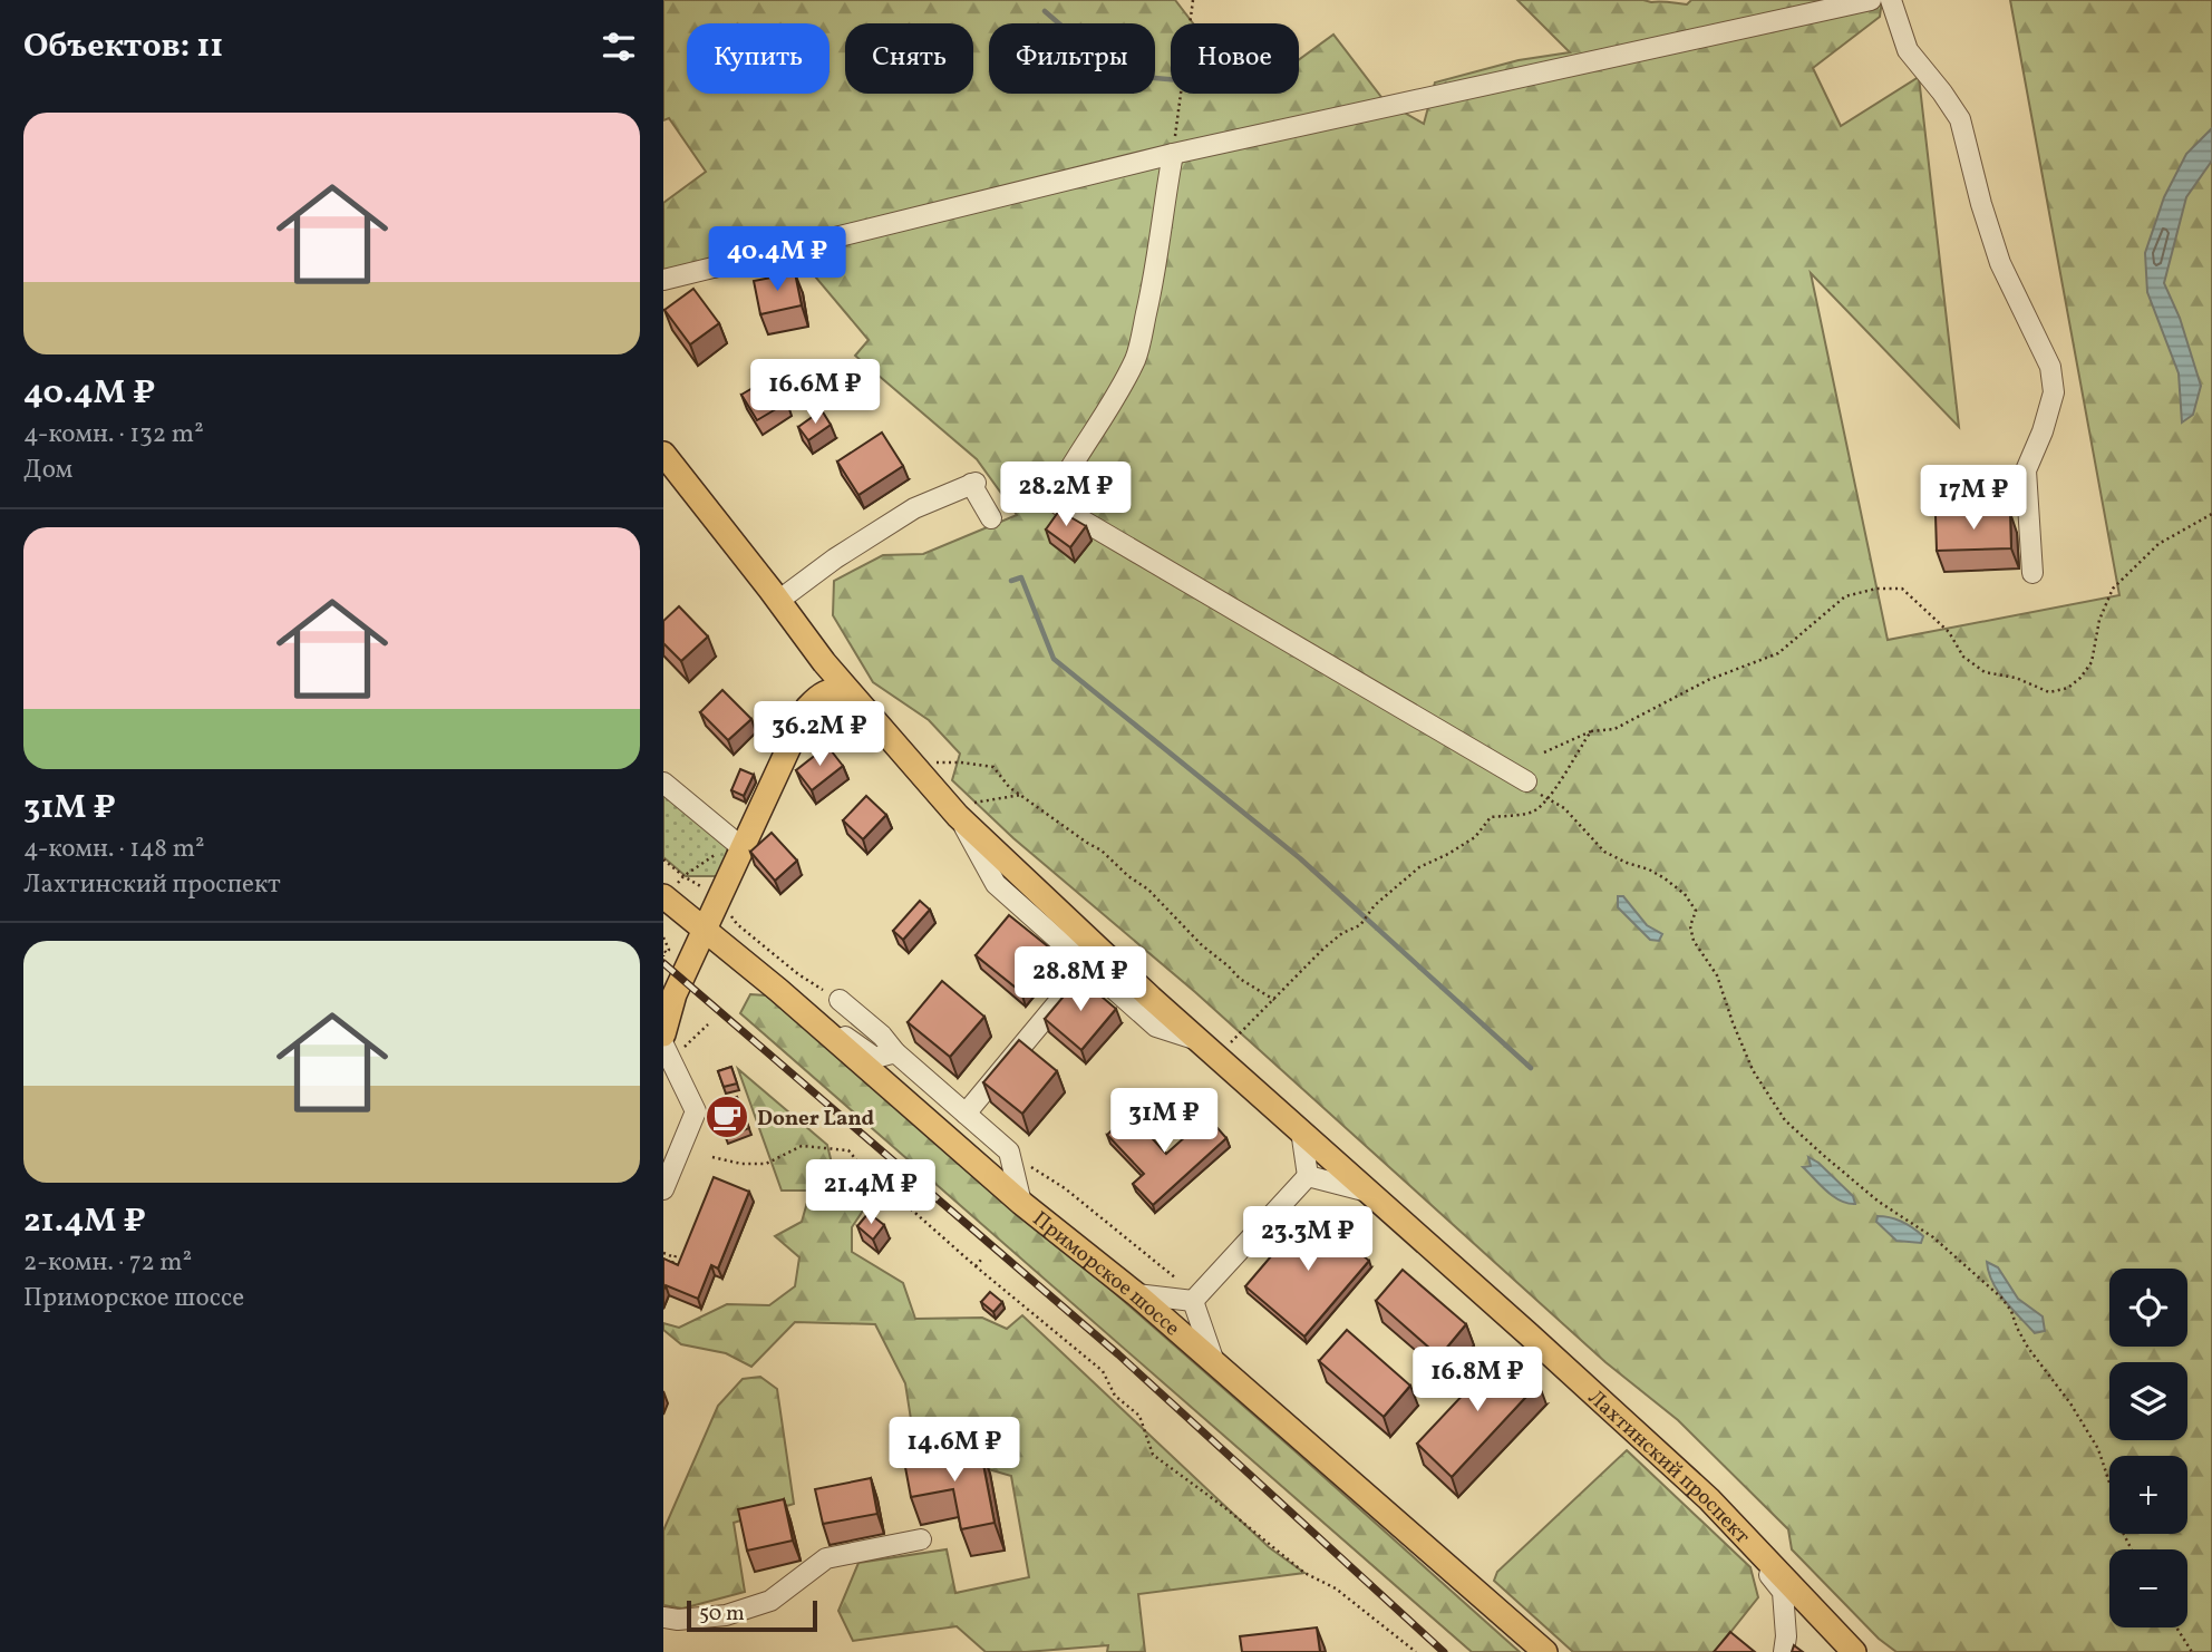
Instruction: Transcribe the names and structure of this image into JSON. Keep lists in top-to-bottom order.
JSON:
{
  "streets": {
    "main road": ["Приморское шоссе", "Лахтинский проспект"]
  },
  "places": {
    "cafe": ["Doner Land"]
  },
  "scale_bar": "50 m",
  "page": {
    "heading": "Объектов: 11",
    "chip": [
      "Купить",
      "Снять",
      "Фильтры",
      "Новое"
    ],
    "list": [
      {
        "name": "40.4M ₽",
        "note": "4-комн. · 132 m² · Дом"
      },
      {
        "name": "31M ₽",
        "note": "4-комн. · 148 m² · Лахтинский проспект"
      },
      {
        "name": "21.4M ₽",
        "note": "2-комн. · 72 m² · Приморское шоссе"
      }
    ],
    "price": [
      "40.4M ₽",
      "16.6M ₽",
      "28.2M ₽",
      "17M ₽",
      "36.2M ₽",
      "28.8M ₽",
      "31M ₽",
      "21.4M ₽",
      "23.3M ₽",
      "16.8M ₽",
      "14.6M ₽"
    ],
    "map_buttons": ["+", "−"],
    "scale": "50 m"
  }
}
